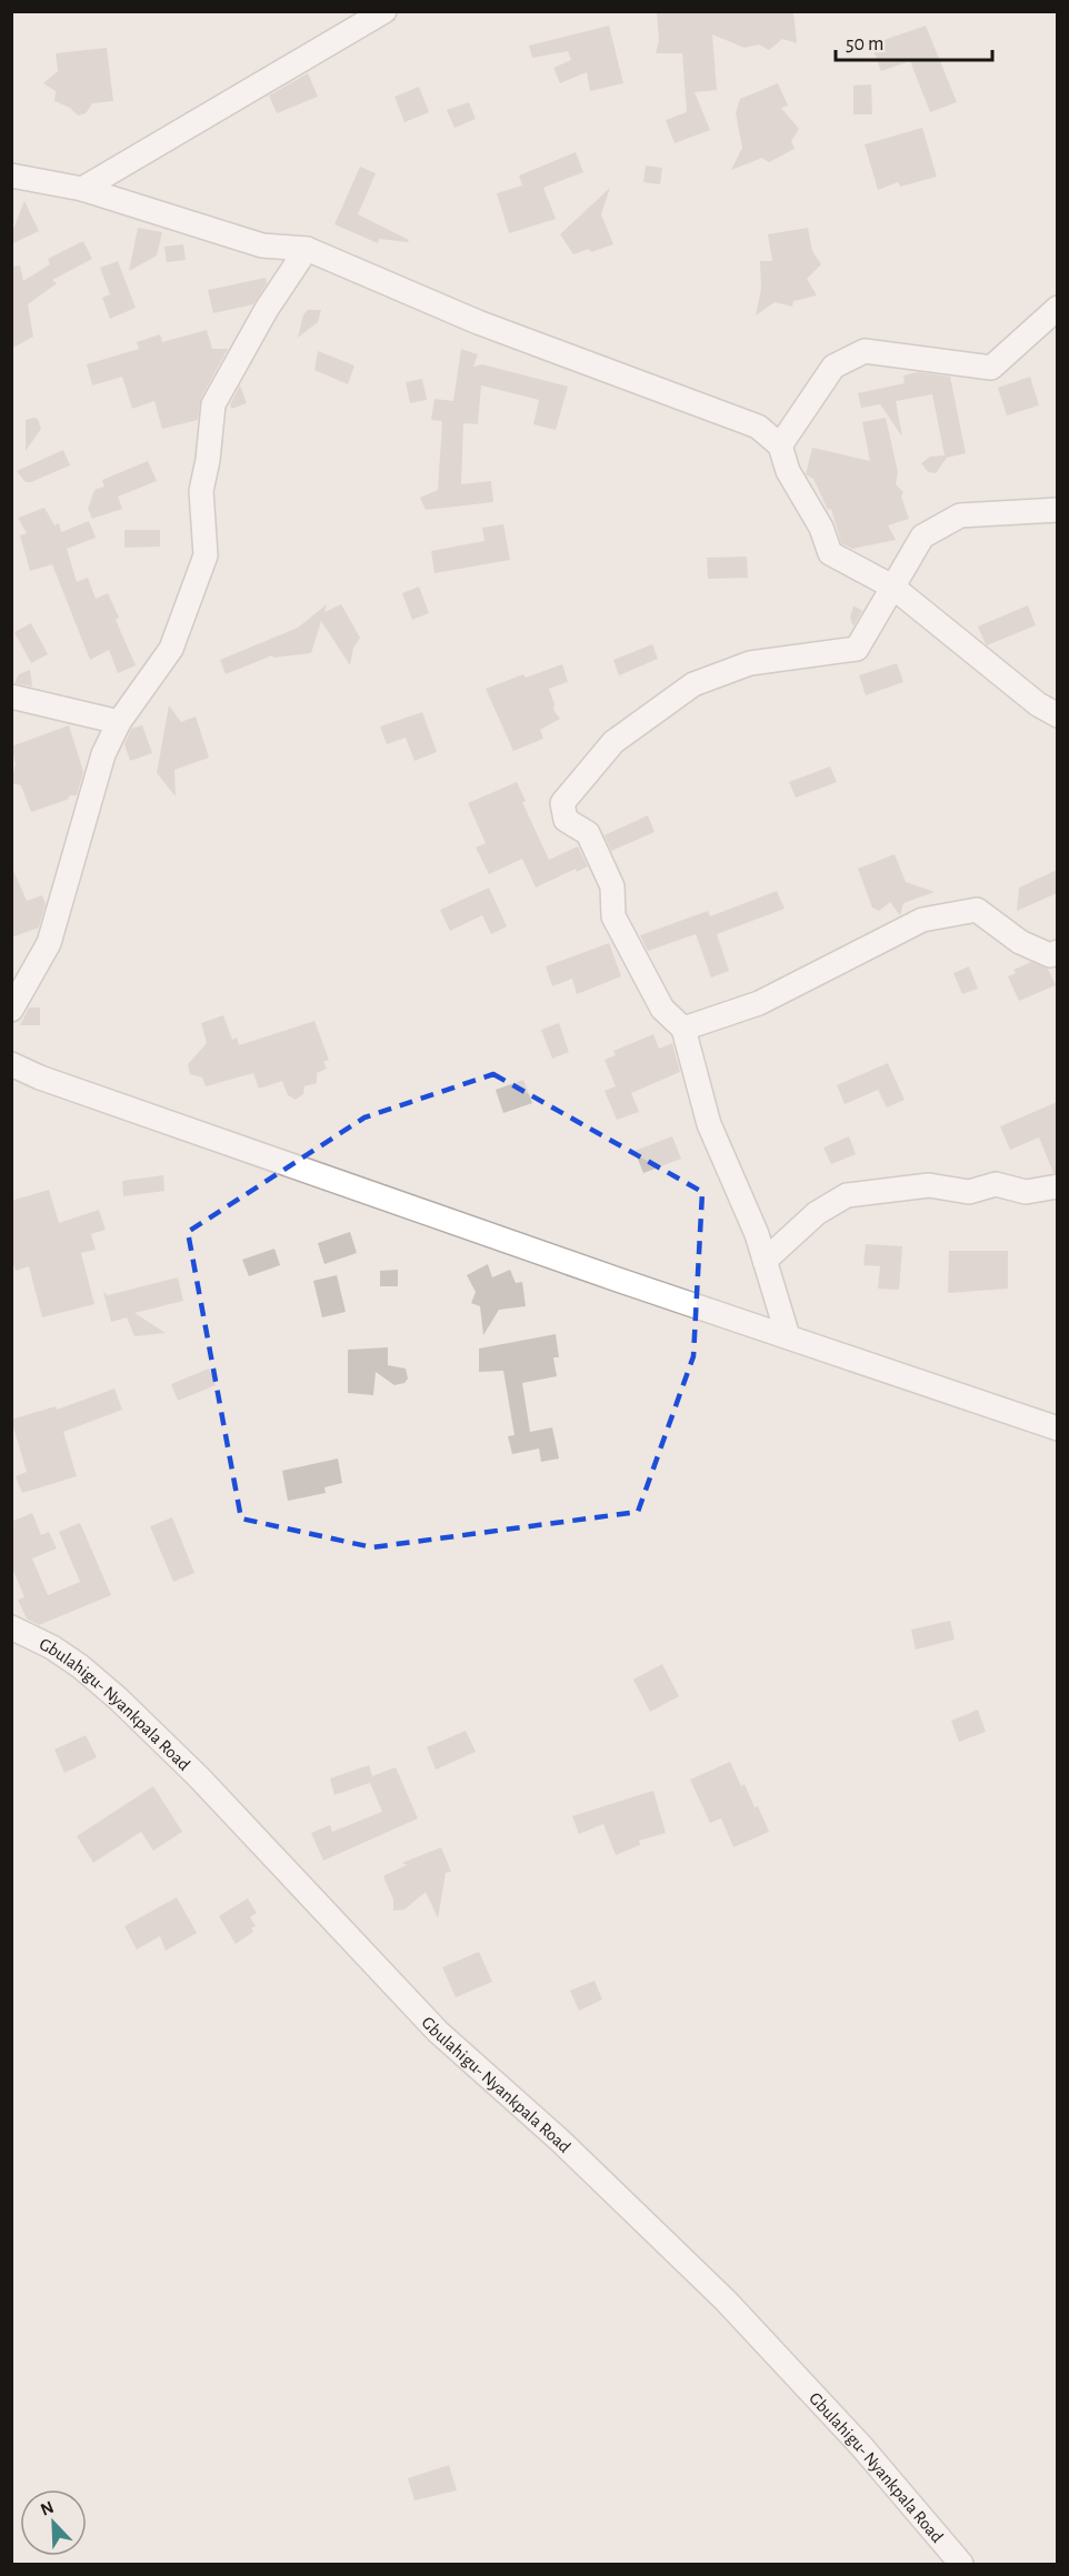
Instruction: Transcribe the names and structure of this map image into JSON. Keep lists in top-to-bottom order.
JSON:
{
  "streets": {
    "street": ["Gbulahigu- Nyankpala Road"]
  },
  "scale_bar": "50 m",
  "north": "top left"
}
